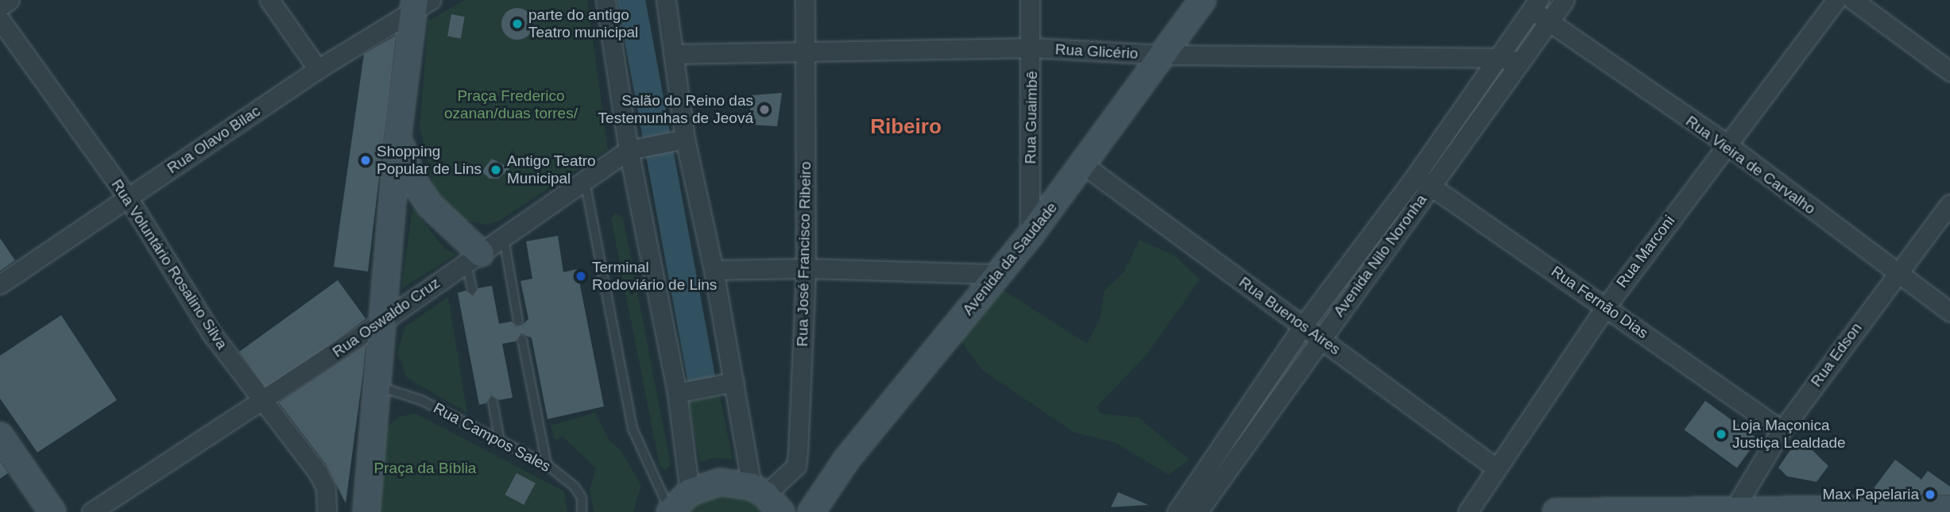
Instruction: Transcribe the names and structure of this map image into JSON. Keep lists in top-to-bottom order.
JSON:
{
  "streets": {
    "main road": ["Avenida da Saudade"],
    "street": [
      "Rua Glicério",
      "Rua Guaimbê",
      "Rua Olavo Bilac",
      "Rua Vieira de Carvalho",
      "Rua Marconi",
      "Rua José Francisco Ribeiro",
      "Avenida Nilo Noronha",
      "Rua Voluntário Rosalino Silva",
      "Rua Fernão Dias",
      "Rua Buenos Aires",
      "Rua Oswaldo Cruz",
      "Rua Edson"
    ],
    "lane": ["Rua Campos Sales"]
  },
  "crossings": [
    ["Rua Glicério", "Rua Guaimbê"],
    ["Rua Glicério", "Rua José Francisco Ribeiro"],
    ["Rua Glicério", "Avenida Nilo Noronha"],
    ["Rua Glicério", "Avenida da Saudade"],
    ["Rua Guaimbê", "Avenida da Saudade"],
    ["Rua Olavo Bilac", "Rua Voluntário Rosalino Silva"],
    ["Rua Vieira de Carvalho", "Rua Marconi"],
    ["Rua Vieira de Carvalho", "Avenida Nilo Noronha"],
    ["Rua Vieira de Carvalho", "Rua Edson"],
    ["Rua Marconi", "Rua Fernão Dias"],
    ["Rua Marconi", "Rua Buenos Aires"],
    ["Avenida Nilo Noronha", "Rua Fernão Dias"],
    ["Avenida Nilo Noronha", "Rua Buenos Aires"],
    ["Avenida da Saudade", "Rua Buenos Aires"],
    ["Rua Voluntário Rosalino Silva", "Rua Oswaldo Cruz"],
    ["Rua Fernão Dias", "Rua Edson"]
  ],
  "districts": ["Ribeiro"],
  "parks": ["Praça Frederico ozanan/duas torres/", "Praça da Bíblia"],
  "places": [
    "parte do antigo Teatro municipal",
    "Salão do Reino das Testemunhas de Jeová",
    "Shopping Popular de Lins",
    "Antigo Teatro Municipal",
    "Terminal Rodoviário de Lins",
    "Loja Maçonica Justiça Lealdade",
    "Max Papelaria"
  ]
}
